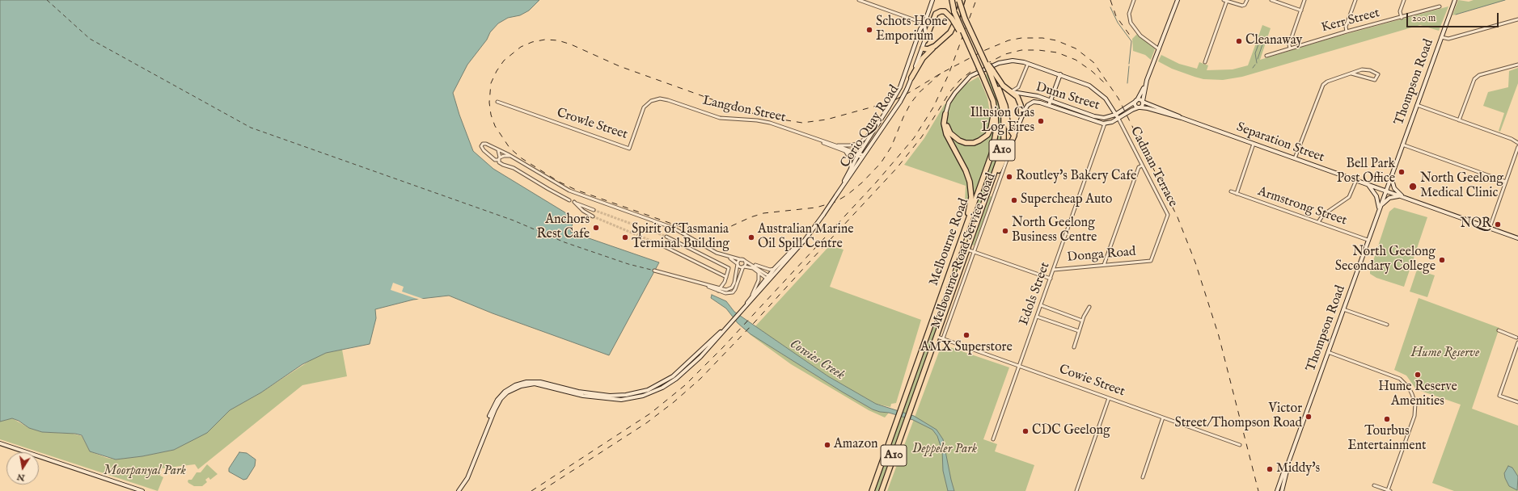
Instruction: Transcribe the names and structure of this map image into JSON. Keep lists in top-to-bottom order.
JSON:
{
  "streets": {
    "highway": ["A10", "Melbourne Road"],
    "main road": [
      "Thompson Road",
      "Dunn Street",
      "Corio Quay Road",
      "Separation Street",
      "Melbourne Road Service Road",
      "Edols Street"
    ],
    "street": [
      "Kerr Street",
      "Langdon Street",
      "Crowle Street",
      "Cadman Terrace",
      "Armstrong Street",
      "Donga Road",
      "Cowie Street"
    ]
  },
  "crossings": [
    ["Thompson Road", "Separation Street"],
    ["Thompson Road", "Armstrong Street"],
    ["Dunn Street", "Cadman Terrace"],
    ["Dunn Street", "Melbourne Road Service Road"],
    ["Dunn Street", "Edols Street"],
    ["Langdon Street", "Crowle Street"],
    ["Langdon Street", "Corio Quay Road"],
    ["Cadman Terrace", "Donga Road"],
    ["Melbourne Road", "Cowie Street"],
    ["Melbourne Road Service Road", "Cowie Street"],
    ["Donga Road", "Edols Street"],
    ["Edols Street", "Cowie Street"]
  ],
  "water": ["Cowies Creek"],
  "parks": ["Hume Reserve", "Deppeler Park", "Moorpanyal Park"],
  "places": [
    "Schots Home Emporium",
    "Cleanaway",
    "Illusion Gas Log Fires",
    "Bell Park Post Office",
    "Routley's Bakery Cafe",
    "North Geelong Medical Clinic",
    "Supercheap Auto",
    "NQR",
    "Anchors Rest Cafe",
    "North Geelong Business Centre",
    "Spirit of Tasmania Terminal Building",
    "Australian Marine Oil Spill Centre",
    "North Geelong Secondary College",
    "AMX Superstore",
    "Hume Reserve Amenities",
    "Victor Street/Thompson Road",
    "Tourbus Entertainment",
    "CDC Geelong",
    "Amazon",
    "Middy's"
  ],
  "scale_bar": "200 m",
  "north": "bottom"
}
